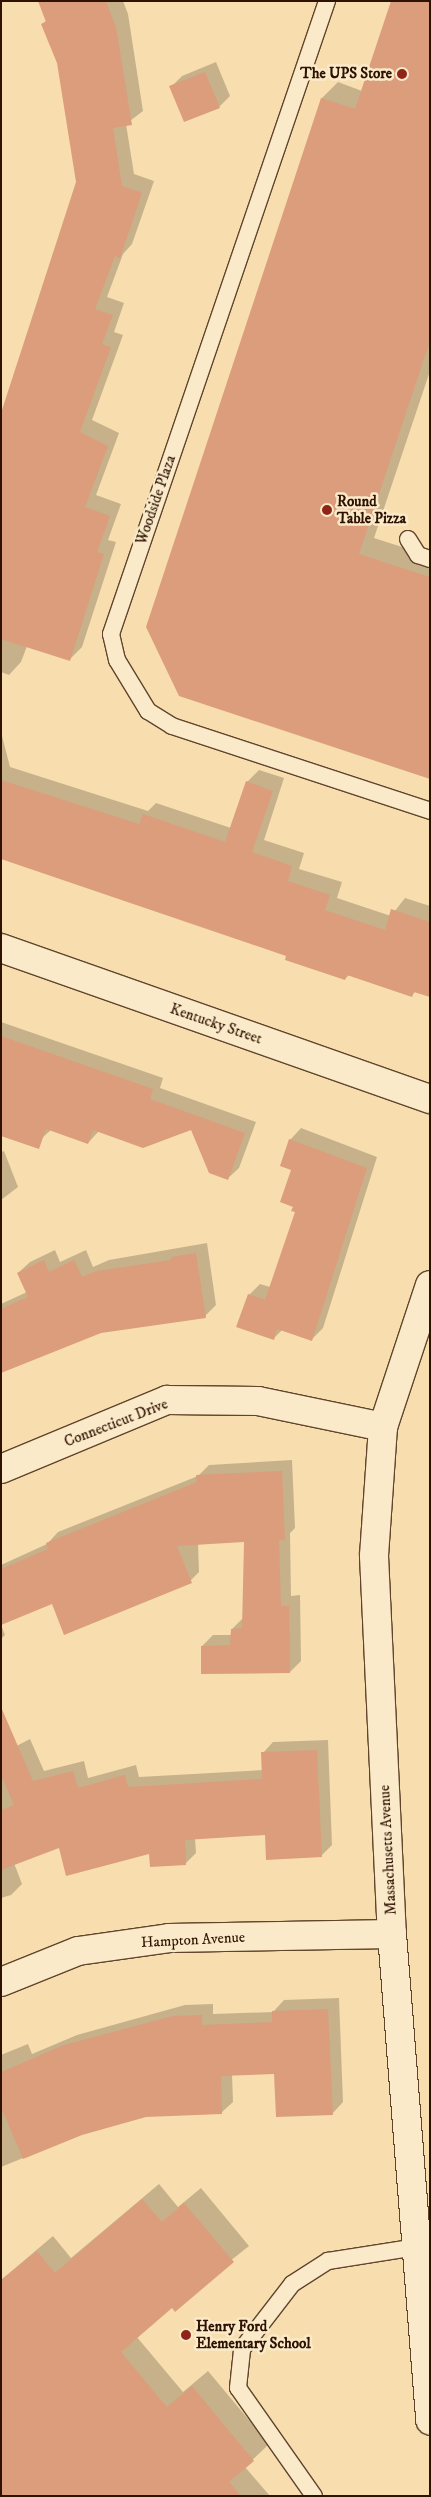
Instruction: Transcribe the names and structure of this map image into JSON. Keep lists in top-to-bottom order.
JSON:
{
  "streets": {
    "street": [
      "Kentucky Street",
      "Connecticut Drive",
      "Massachusetts Avenue",
      "Hampton Avenue"
    ],
    "lane": ["Woodside Plaza"]
  },
  "crossings": [
    ["Connecticut Drive", "Massachusetts Avenue"],
    ["Massachusetts Avenue", "Hampton Avenue"]
  ],
  "places": ["The UPS Store", "Round Table Pizza", "Henry Ford Elementary School"]
}
